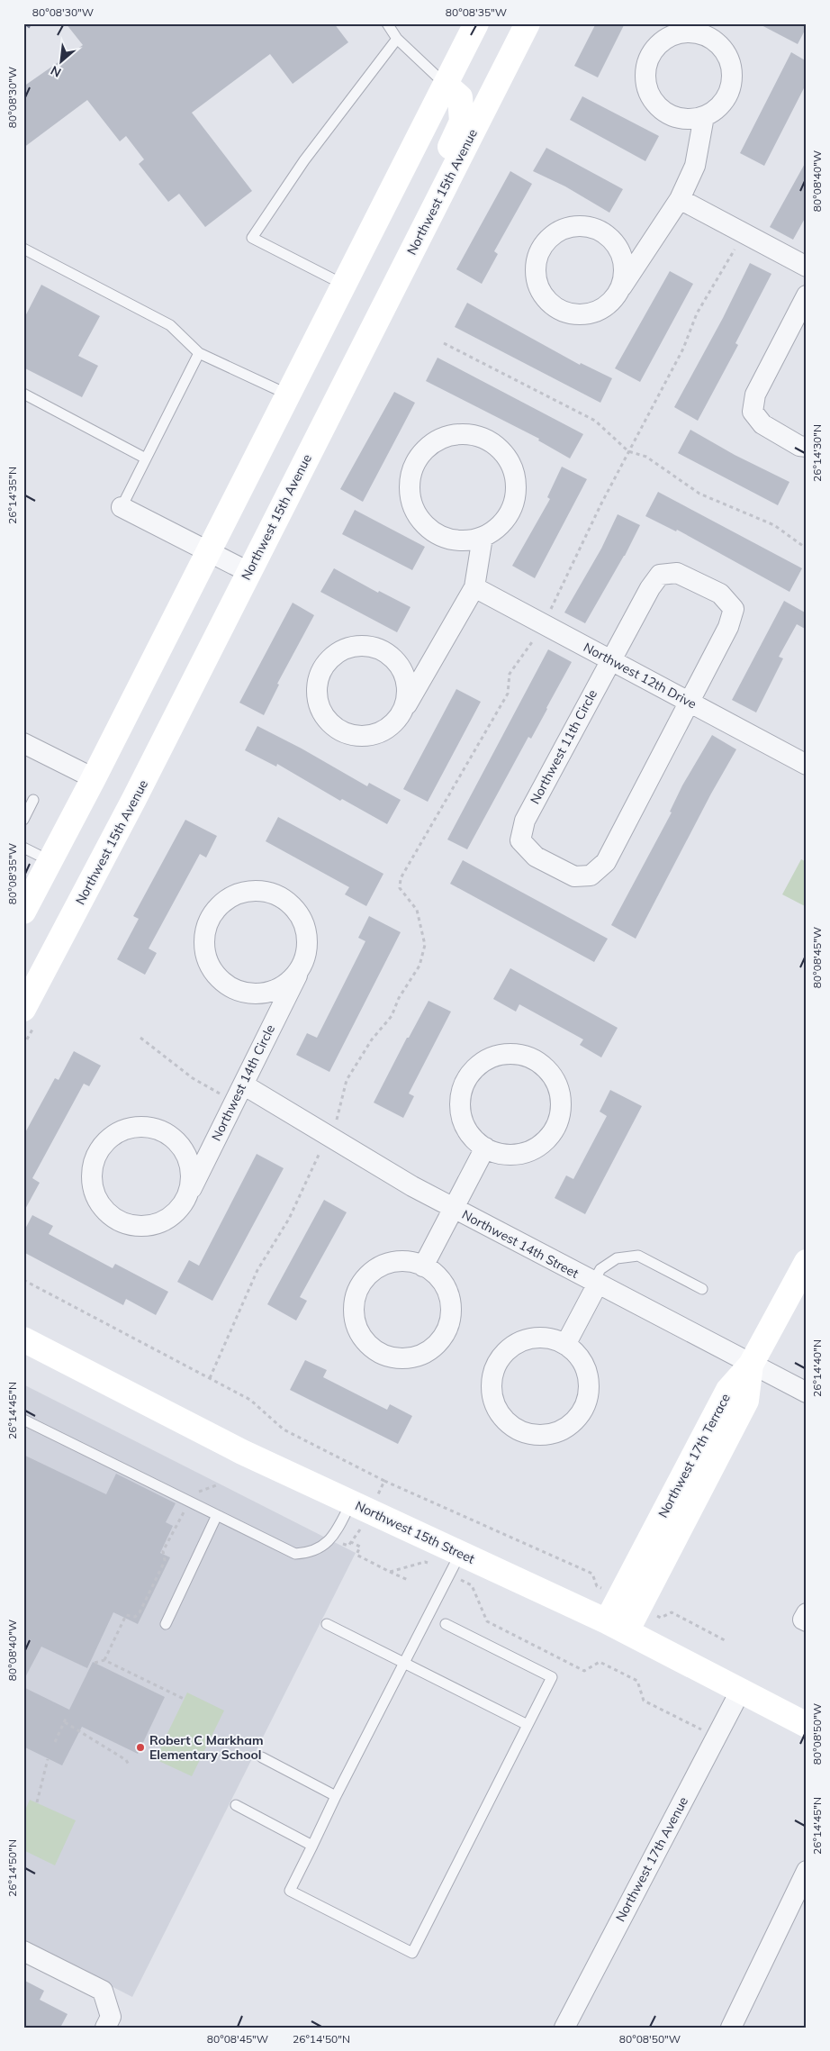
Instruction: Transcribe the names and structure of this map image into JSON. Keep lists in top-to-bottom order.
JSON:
{
  "streets": {
    "street": [
      "Northwest 15th Avenue",
      "Northwest 12th Drive",
      "Northwest 11th Circle",
      "Northwest 14th Circle",
      "Northwest 14th Street",
      "Northwest 17th Terrace",
      "Northwest 15th Street",
      "Northwest 17th Avenue"
    ]
  },
  "crossings": [
    ["Northwest 12th Drive", "Northwest 11th Circle"],
    ["Northwest 14th Circle", "Northwest 14th Street"],
    ["Northwest 14th Street", "Northwest 17th Terrace"],
    ["Northwest 17th Terrace", "Northwest 15th Street"],
    ["Northwest 15th Street", "Northwest 17th Avenue"]
  ],
  "places": ["Robert C Markham Elementary School"],
  "north": "bottom left",
  "coordinates": [
    "80°08'30\"W",
    "80°08'35\"W",
    "80°08'40\"W",
    "26°14'30\"N",
    "26°14'35\"N",
    "80°08'45\"W",
    "26°14'40\"N",
    "26°14'45\"N",
    "80°08'50\"W",
    "26°14'50\"N"
  ]
}
